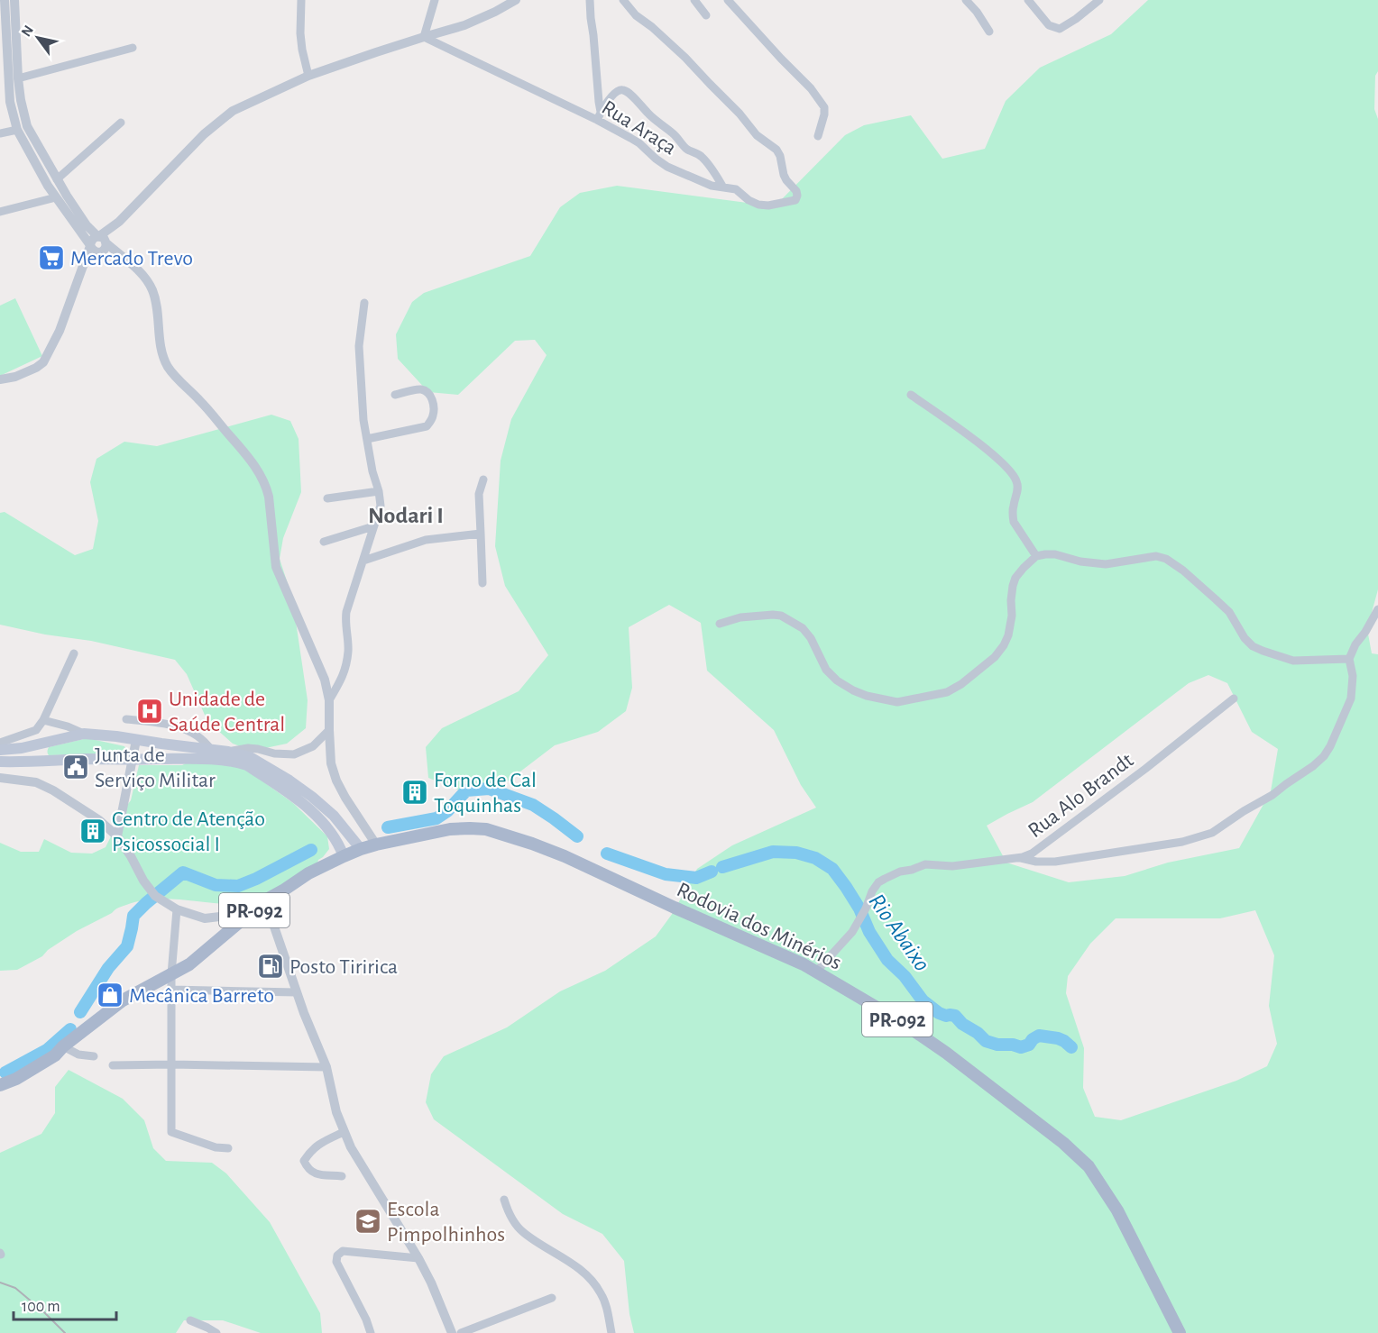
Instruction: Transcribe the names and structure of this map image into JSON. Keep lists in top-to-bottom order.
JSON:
{
  "streets": {
    "main road": ["PR-092", "Rodovia dos Minérios"],
    "street": ["Rua Araça", "Rua Alo Brandt"]
  },
  "crossings": [
    ["Rua Alo Brandt", "Rodovia dos Minérios"],
    ["PR-092", "Rodovia dos Minérios"]
  ],
  "districts": ["Nodari I"],
  "water": ["Rio Abaixo"],
  "places": {
    "supermarket": ["Mercado Trevo"],
    "hospital": ["Unidade de Saúde Central"],
    "public building": ["Junta de Serviço Militar"],
    "building": ["Forno de Cal Toquinhas", "Centro de Atenção Psicossocial I"],
    "fuel station": ["Posto Tiririca"],
    "shop": ["Mecânica Barreto"],
    "school or university": ["Escola Pimpolhinhos"]
  },
  "scale_bar": "100 m",
  "north": "top left"
}
